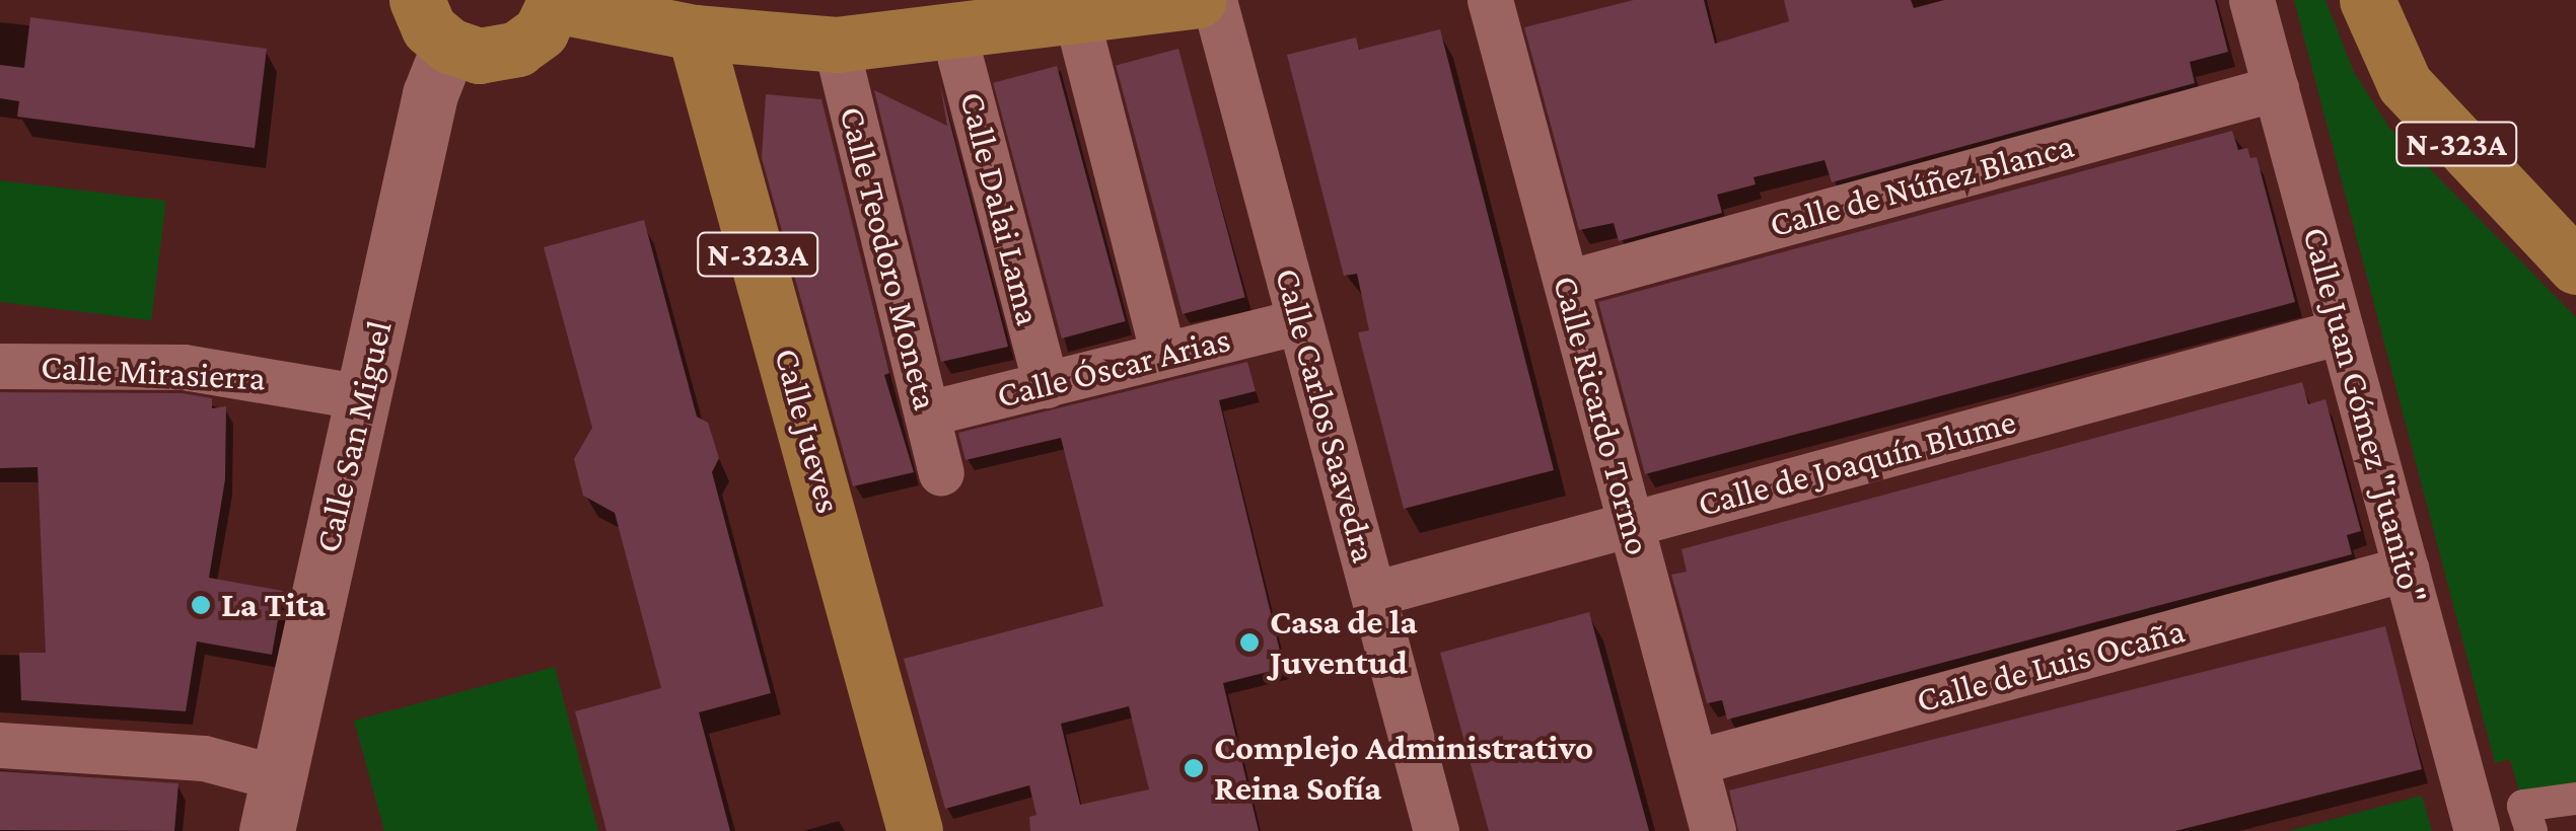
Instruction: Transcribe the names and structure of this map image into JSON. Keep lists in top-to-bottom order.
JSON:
{
  "streets": {
    "main road": ["N-323A", "Calle Jueves"],
    "street": [
      "Calle de Núñez Blanca",
      "Calle Dalai Lama",
      "Calle Teodoro Moneta",
      "Calle Óscar Arias",
      "Calle Mirasierra",
      "Calle Carlos Saavedra",
      "Calle Ricardo Tormo",
      "Calle Juan Gómez \"Juanito\"",
      "Calle San Miguel",
      "Calle de Joaquín Blume",
      "Calle de Luis Ocaña"
    ]
  },
  "crossings": [
    ["Calle de Núñez Blanca", "Calle Ricardo Tormo"],
    ["Calle de Núñez Blanca", "Calle Juan Gómez \"Juanito\""],
    ["Calle Dalai Lama", "Calle Óscar Arias"],
    ["Calle Teodoro Moneta", "Calle Óscar Arias"],
    ["Calle Óscar Arias", "Calle Carlos Saavedra"],
    ["Calle Mirasierra", "Calle San Miguel"],
    ["Calle Carlos Saavedra", "Calle de Joaquín Blume"],
    ["Calle Ricardo Tormo", "Calle de Joaquín Blume"],
    ["Calle Ricardo Tormo", "Calle de Luis Ocaña"],
    ["Calle Juan Gómez \"Juanito\"", "Calle de Joaquín Blume"],
    ["Calle Juan Gómez \"Juanito\"", "Calle de Luis Ocaña"]
  ],
  "places": ["La Tita", "Casa de la Juventud", "Complejo Administrativo Reina Sofía"]
}
